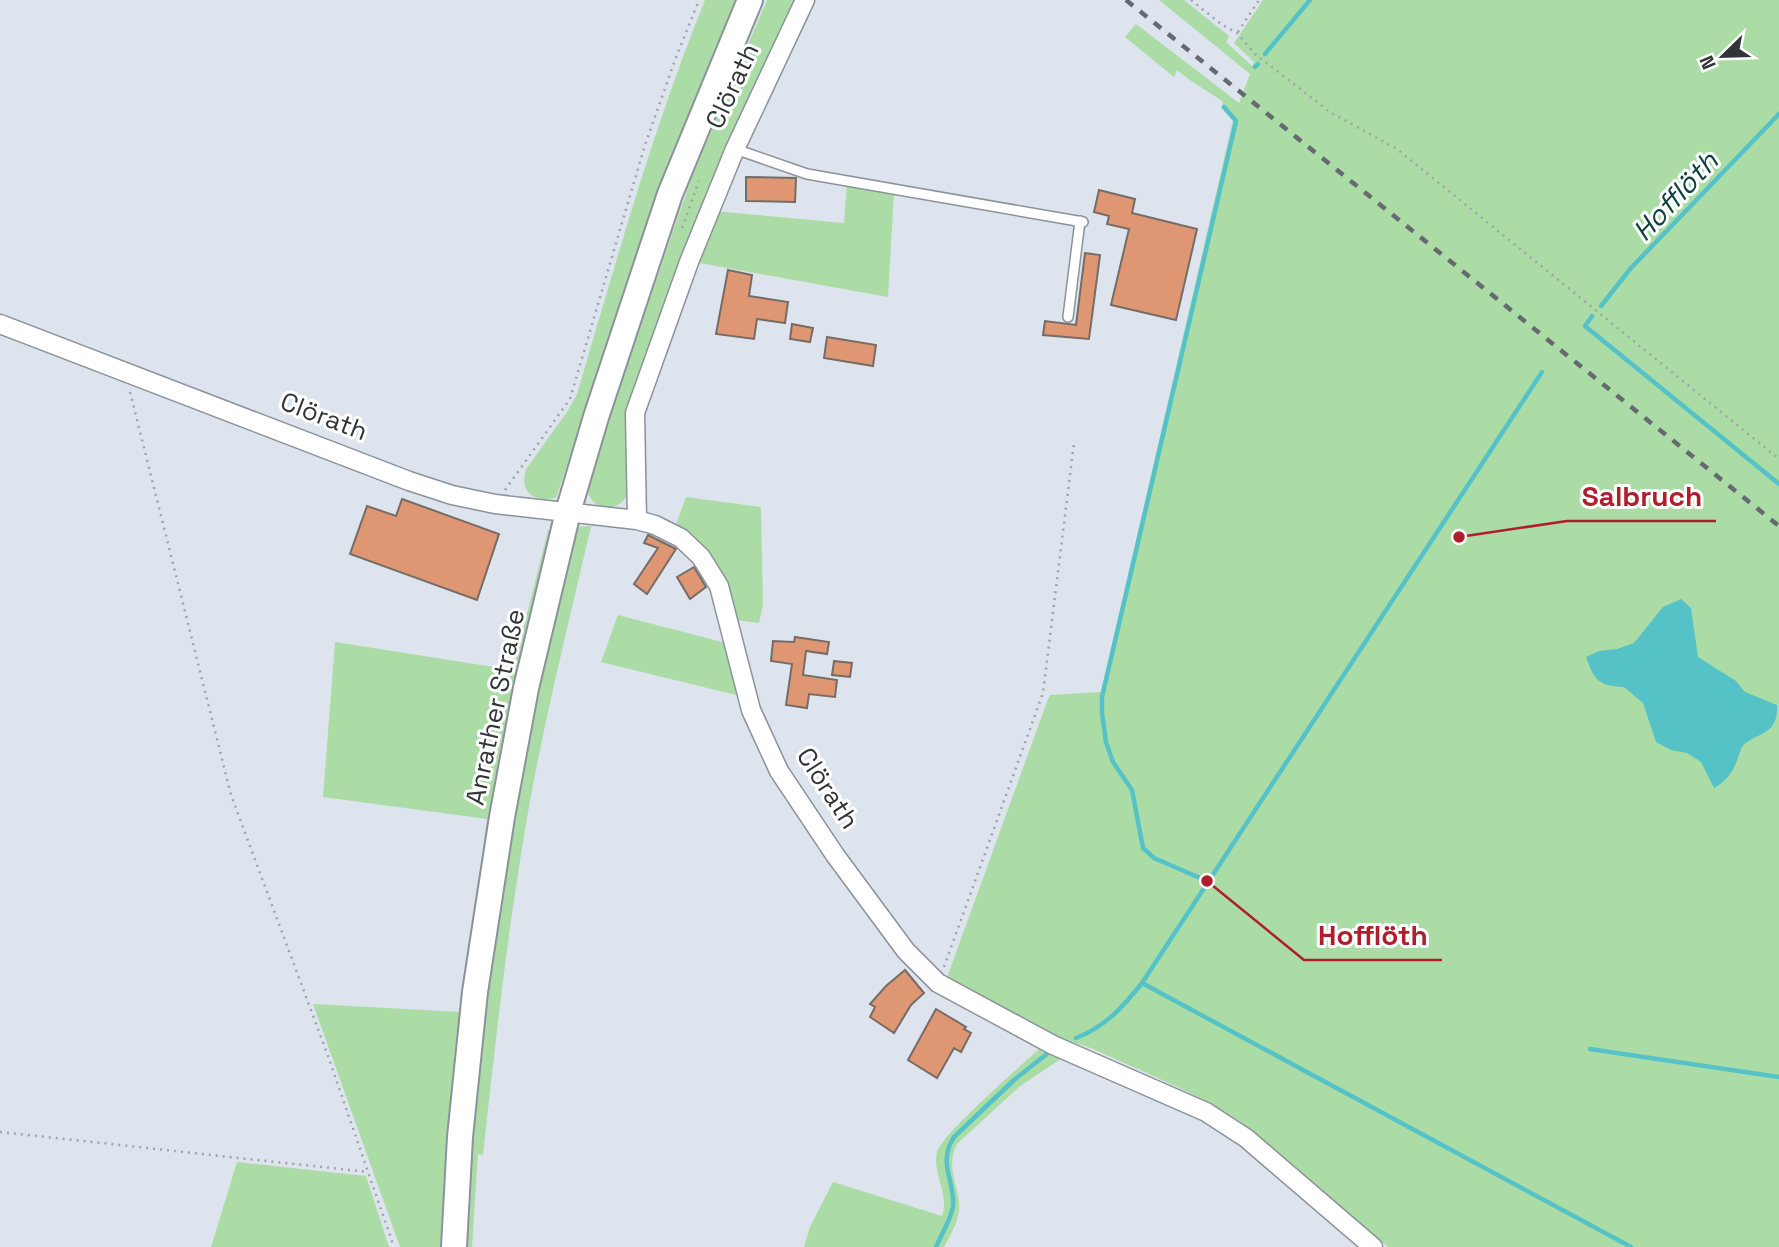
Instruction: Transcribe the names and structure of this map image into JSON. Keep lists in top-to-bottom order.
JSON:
{
  "streets": {
    "main road": ["Clörath", "Anrather Straße"]
  },
  "crossings": [
    ["Clörath", "Anrather Straße"]
  ],
  "water": ["Hofflöth"],
  "places": ["Salbruch", "Hofflöth"],
  "north": "bottom left"
}
